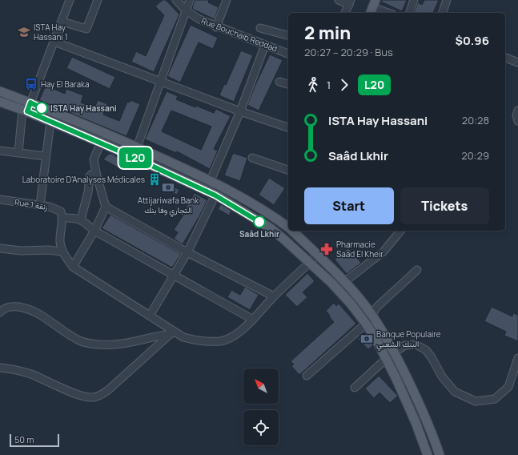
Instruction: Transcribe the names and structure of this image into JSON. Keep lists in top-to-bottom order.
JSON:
{
  "streets": {
    "street": ["Rue Bouchaib Reddad", "Rue 1 زنقة"]
  },
  "places": {
    "school or university": ["ISTA Hay Hassani 1"],
    "bus stop": ["Hay El Baraka"],
    "other": ["ISTA Hay Hassani", "Saâd Lkhir"],
    "building": ["Laboratoire D'Analyses Médicales"],
    "bank": ["Attijariwafa Bank التجاري وفا بنك", "Banque Populaire البنك الشعبي"],
    "pharmacy": ["Pharmacie Saad El Kheir"]
  },
  "lines": ["bus line L20"],
  "scale_bar": "50 m",
  "north": "top left",
  "page": {
    "on_map": "L20",
    "heading": ["2 min", "20:27 – 20:29 · Bus", "$0.96"],
    "legs": ["1", "L20"],
    "list": [
      {
        "name": "ISTA Hay Hassani",
        "value": "20:28"
      },
      {
        "name": "Saâd Lkhir",
        "value": "20:29"
      }
    ],
    "buttons": ["Start", "Tickets"],
    "scale": "50 m"
  }
}
